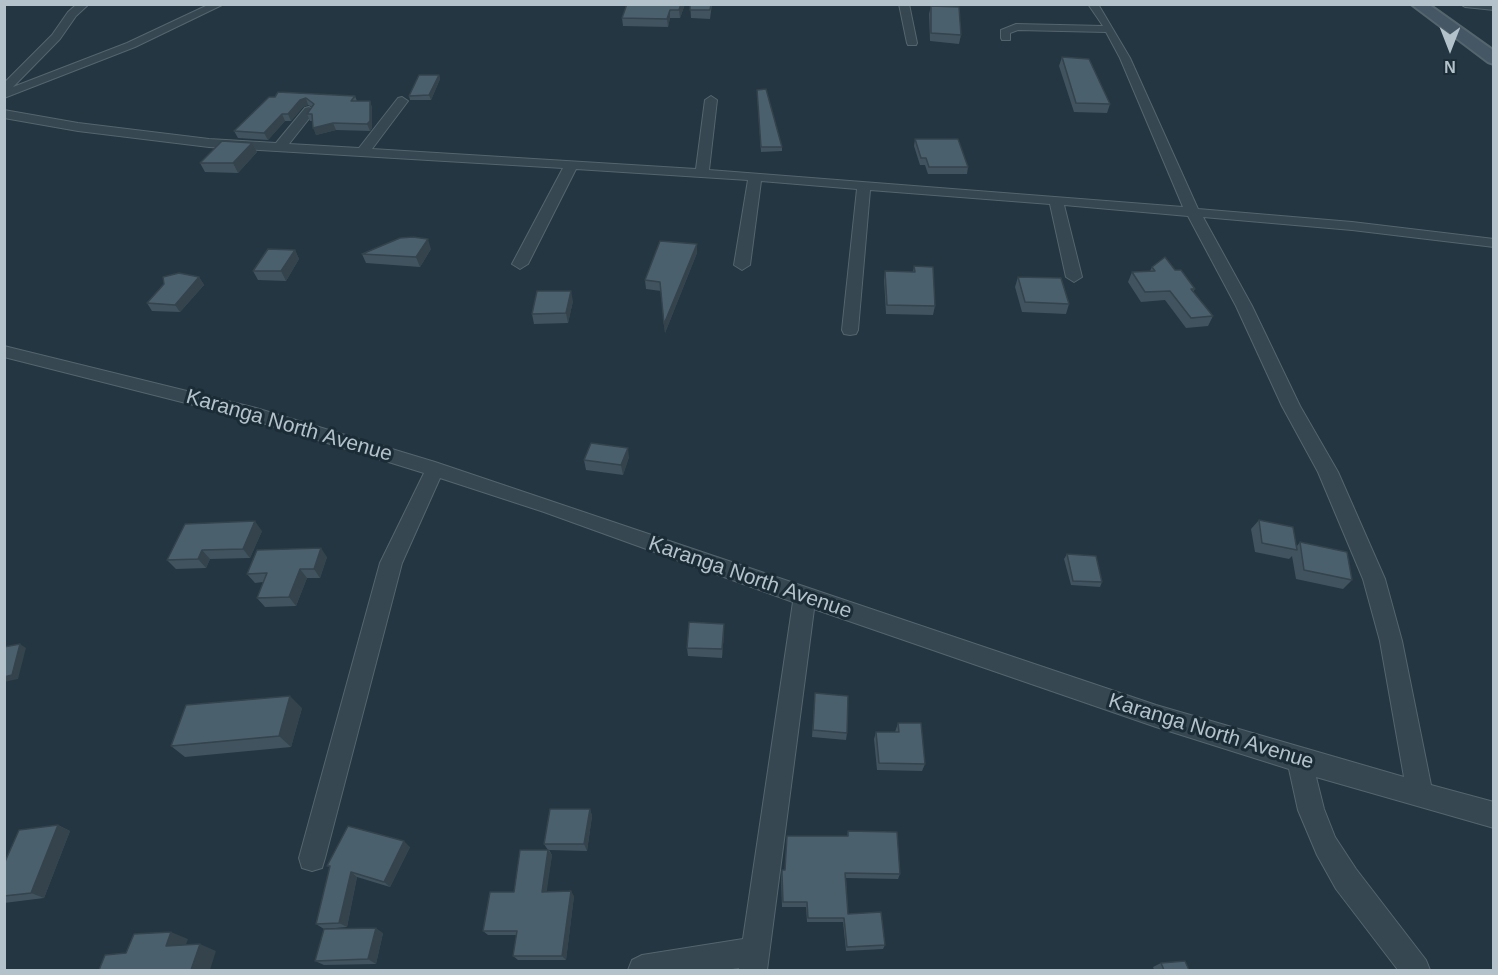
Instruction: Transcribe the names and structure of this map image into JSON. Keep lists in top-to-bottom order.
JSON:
{
  "streets": {
    "street": ["Karanga North Avenue"]
  },
  "north": "bottom"
}
